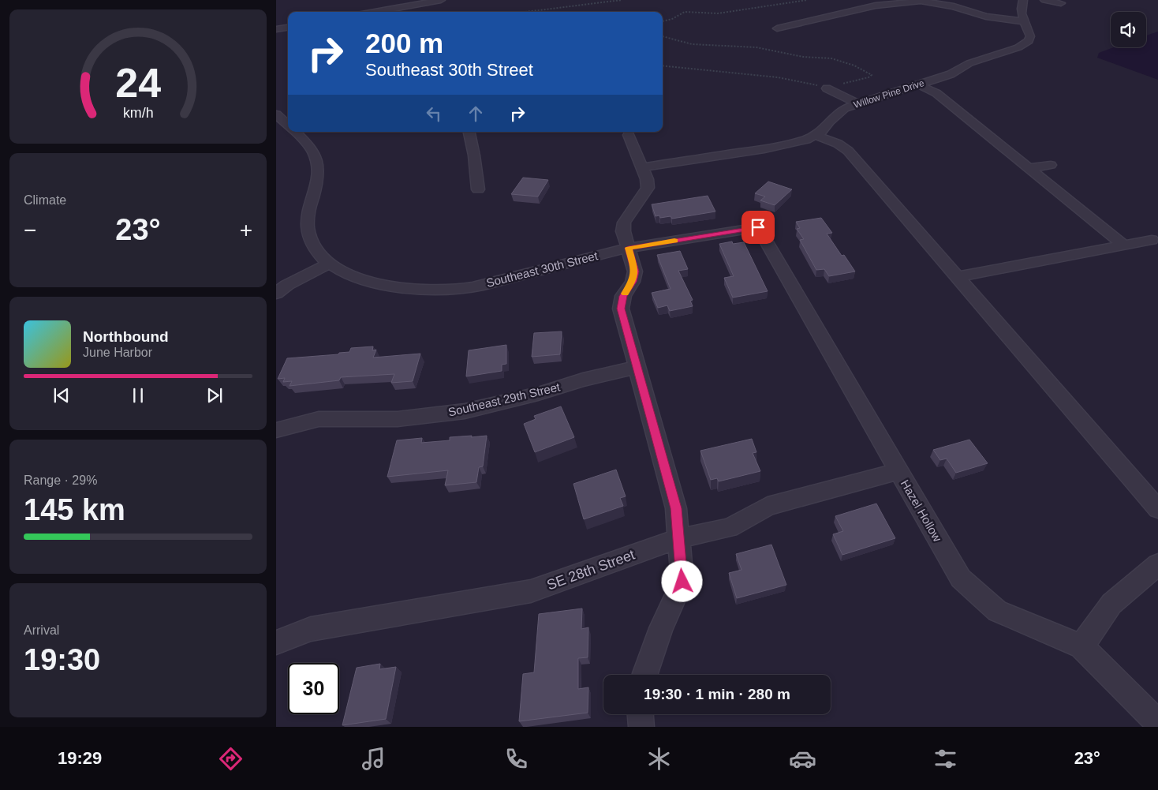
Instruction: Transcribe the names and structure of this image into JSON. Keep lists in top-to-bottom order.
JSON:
{
  "streets": {
    "street": [
      "Willow Pine Drive",
      "Southeast 30th Street",
      "Southeast 29th Street",
      "Hazel Hollow",
      "SE 28th Street"
    ]
  },
  "crossings": [
    ["Southeast 30th Street", "Hazel Hollow"],
    ["Hazel Hollow", "SE 28th Street"]
  ],
  "page": {
    "turn": ["200 m", "Southeast 30th Street"],
    "tile": [
      "Climate",
      ["Range · 29%", "145 km"],
      ["Arrival", "19:30"]
    ],
    "heat": ["−", "23°", "+"],
    "song": ["Northbound", "June Harbor"],
    "limit": "30",
    "trip": "19:30 · 1 min · 280 m",
    "tabs": ["19:29", "23°"],
    "gauge": ["24", "km/h"]
  }
}
